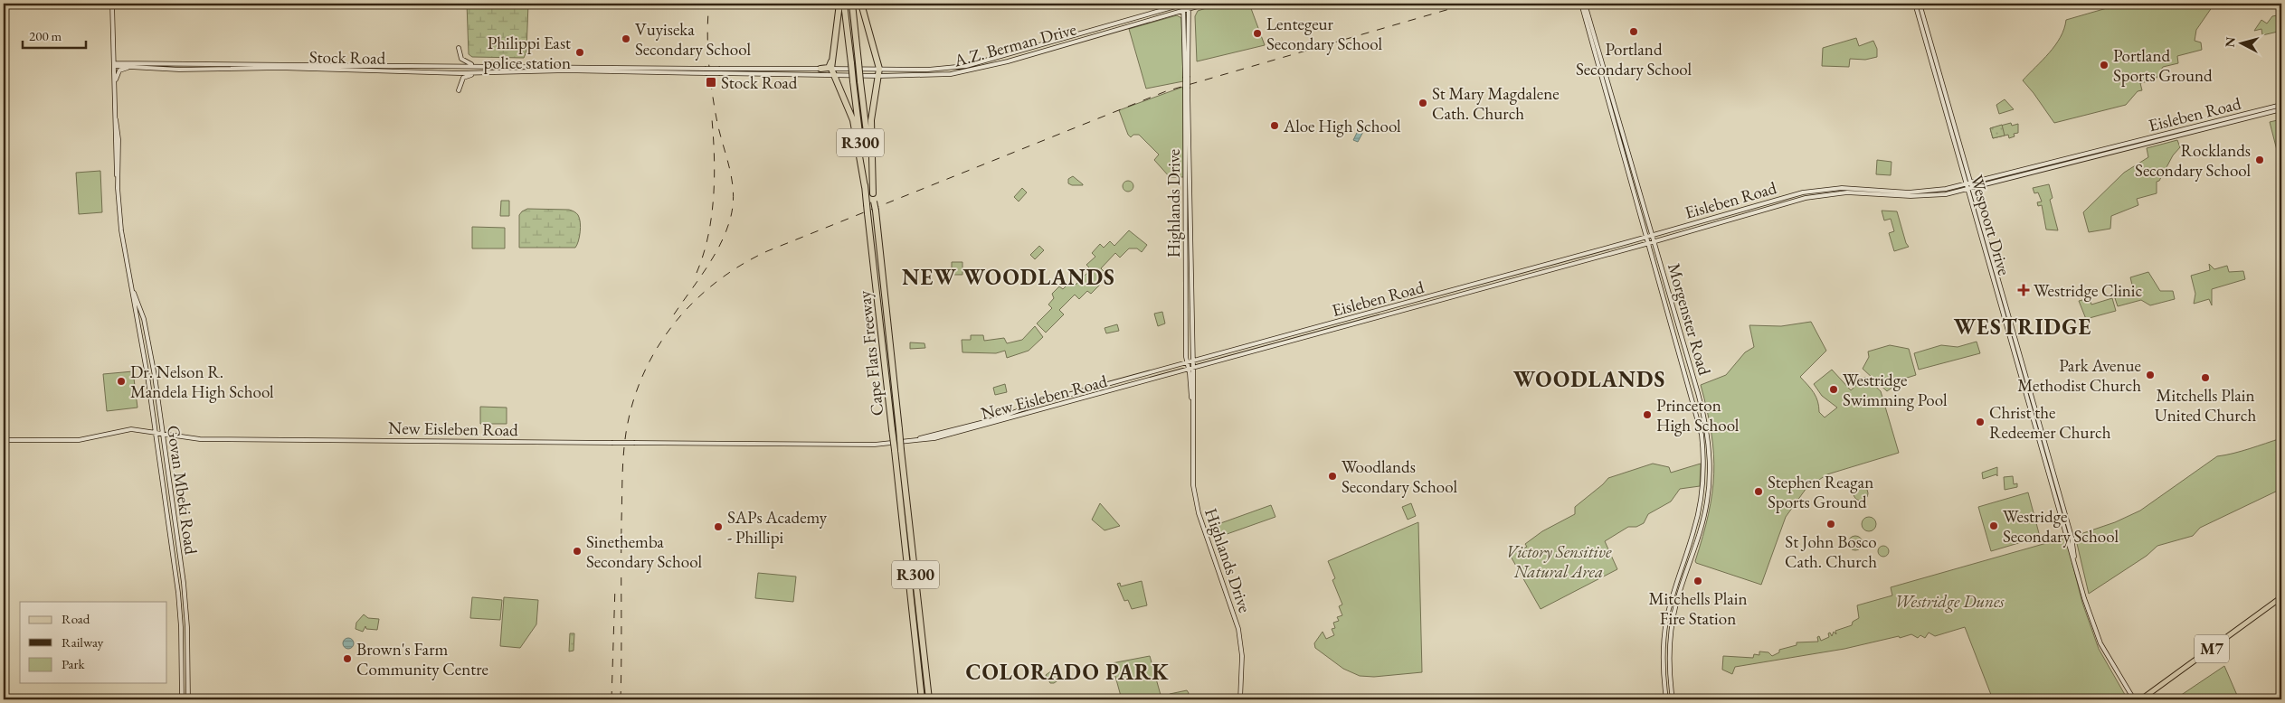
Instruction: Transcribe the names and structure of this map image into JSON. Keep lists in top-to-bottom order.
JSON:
{
  "streets": {
    "highway": ["R300", "Cape Flats Freeway"],
    "main road": [
      "A.Z. Berman Drive",
      "Stock Road",
      "Eisleben Road",
      "Highlands Drive",
      "Wespoort Drive",
      "Morgenster Road",
      "New Eisleben Road",
      "Govan Mbeki Road",
      "M7"
    ]
  },
  "crossings": [
    ["A.Z. Berman Drive", "Stock Road"],
    ["A.Z. Berman Drive", "Highlands Drive"],
    ["Stock Road", "Govan Mbeki Road"],
    ["Eisleben Road", "Highlands Drive"],
    ["Eisleben Road", "Wespoort Drive"],
    ["Eisleben Road", "Morgenster Road"],
    ["Eisleben Road", "New Eisleben Road"],
    ["Highlands Drive", "New Eisleben Road"],
    ["New Eisleben Road", "Govan Mbeki Road"]
  ],
  "districts": [
    "NEW WOODLANDS",
    "WESTRIDGE",
    "WOODLANDS",
    "COLORADO PARK"
  ],
  "parks": ["Victory Sensitive Natural Area", "Westridge Dunes"],
  "places": {
    "other": [
      "Portland Secondary School",
      "Lentegeur Secondary School",
      "Vuyiseka Secondary School",
      "Philippi East police station",
      "Portland Sports Ground",
      "St Mary Magdalene Cath. Church",
      "Aloe High School",
      "Rocklands Secondary School",
      "Park Avenue Methodist Church",
      "Mitchells Plain United Church",
      "Dr. Nelson R. Mandela High School",
      "Westridge Swimming Pool",
      "Princeton High School",
      "Christ the Redeemer Church",
      "Woodlands Secondary School",
      "Stephen Reagan Sports Ground",
      "St John Bosco Cath. Church",
      "Westridge Secondary School",
      "SAPs Academy - Phillipi",
      "Sinethemba Secondary School",
      "Mitchells Plain Fire Station",
      "Brown's Farm Community Centre"
    ],
    "transit": ["Stock Road"],
    "health": ["Westridge Clinic"]
  },
  "legend": ["Road", "Railway", "Park"],
  "scale_bar": "200 m",
  "north": "left"
}
